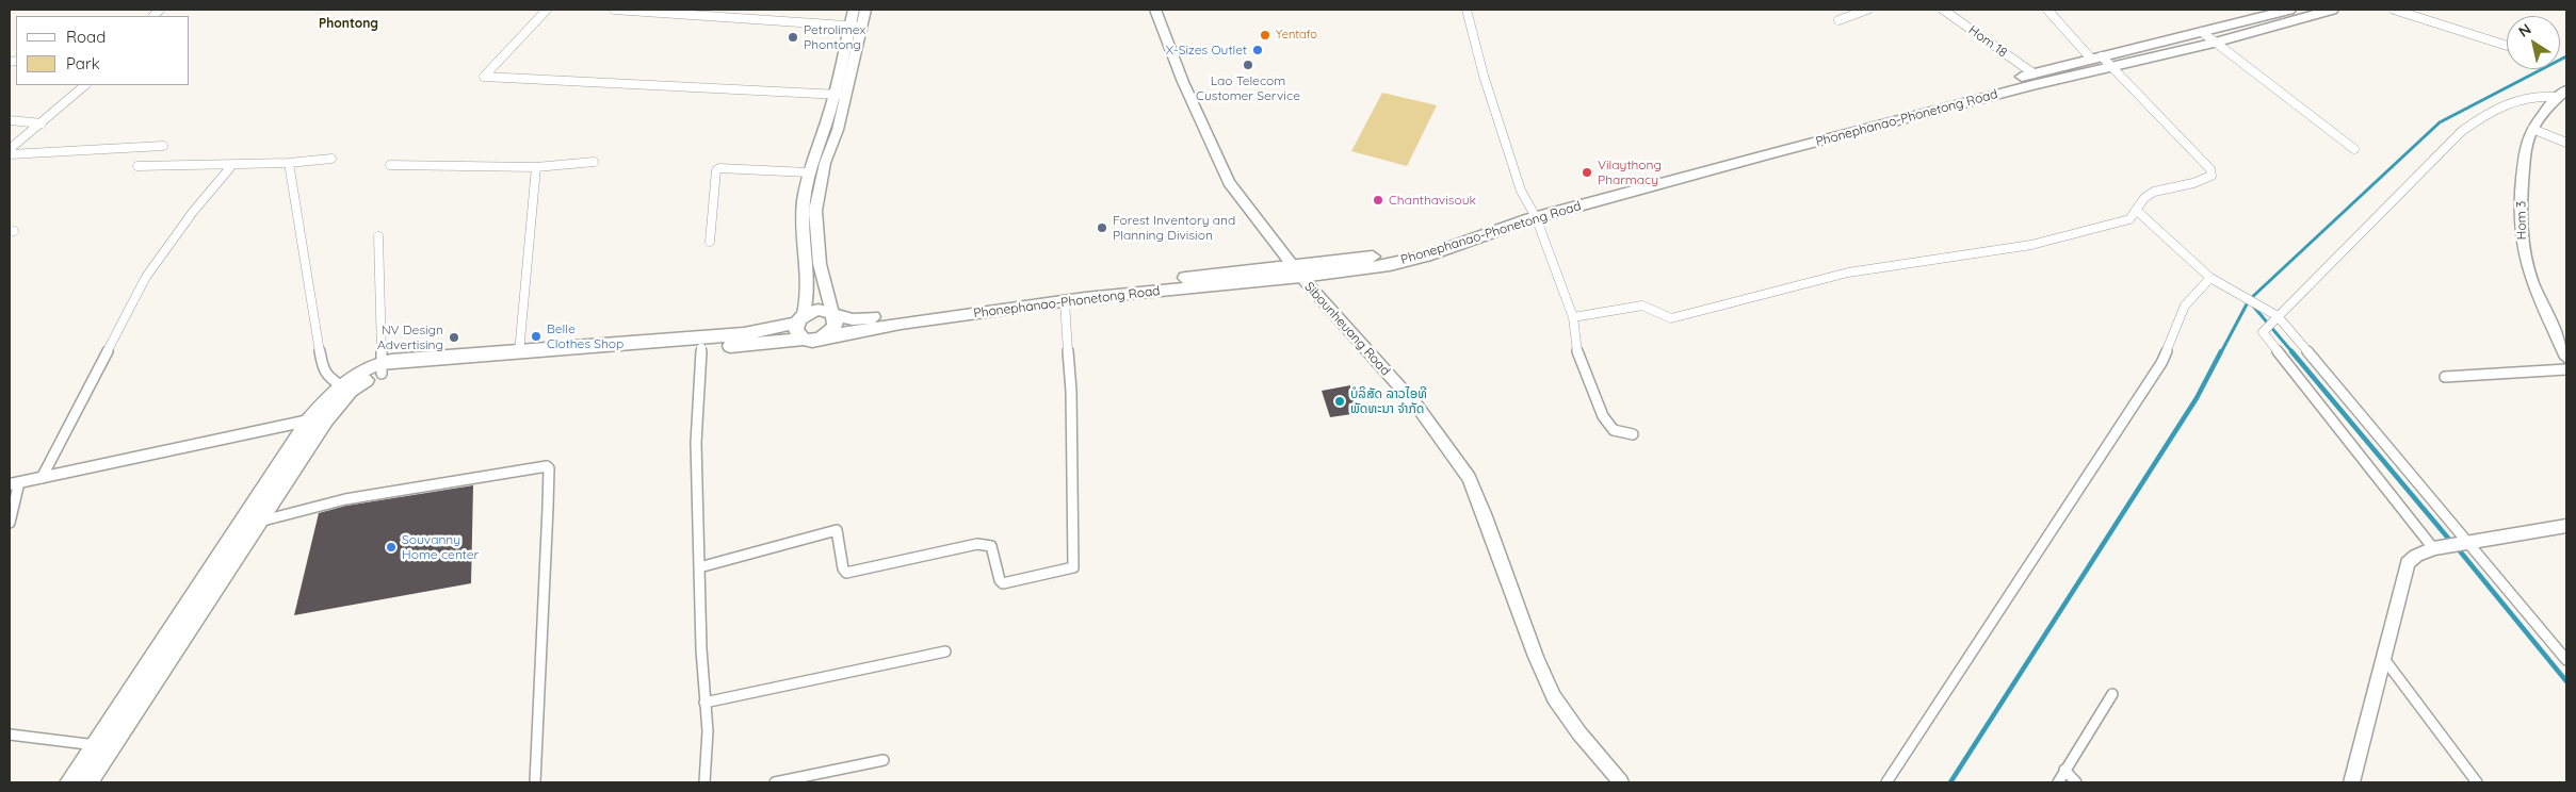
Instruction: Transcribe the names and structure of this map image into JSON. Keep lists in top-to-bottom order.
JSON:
{
  "streets": {
    "main road": ["Phonephanao-Phonetong Road"],
    "street": ["Hom 18", "Hom 3", "Sibounheuang Road"]
  },
  "crossings": [
    ["Hom 18", "Phonephanao-Phonetong Road"],
    ["Phonephanao-Phonetong Road", "Sibounheuang Road"]
  ],
  "districts": ["Phontong"],
  "places": [
    "Yentafo",
    "Petrolimex Phontong",
    "X-Sizes Outlet",
    "Lao Telecom Customer Service",
    "Vilaythong Pharmacy",
    "Chanthavisouk",
    "Forest Inventory and Planning Division",
    "Belle Clothes Shop",
    "NV Design Advertising",
    "ບໍລິສັດ ລາວໄອທີ ພັດທະນາ ຈຳກັດ",
    "Souvanny Home center"
  ],
  "legend": ["Road", "Park"],
  "north": "top left"
}
